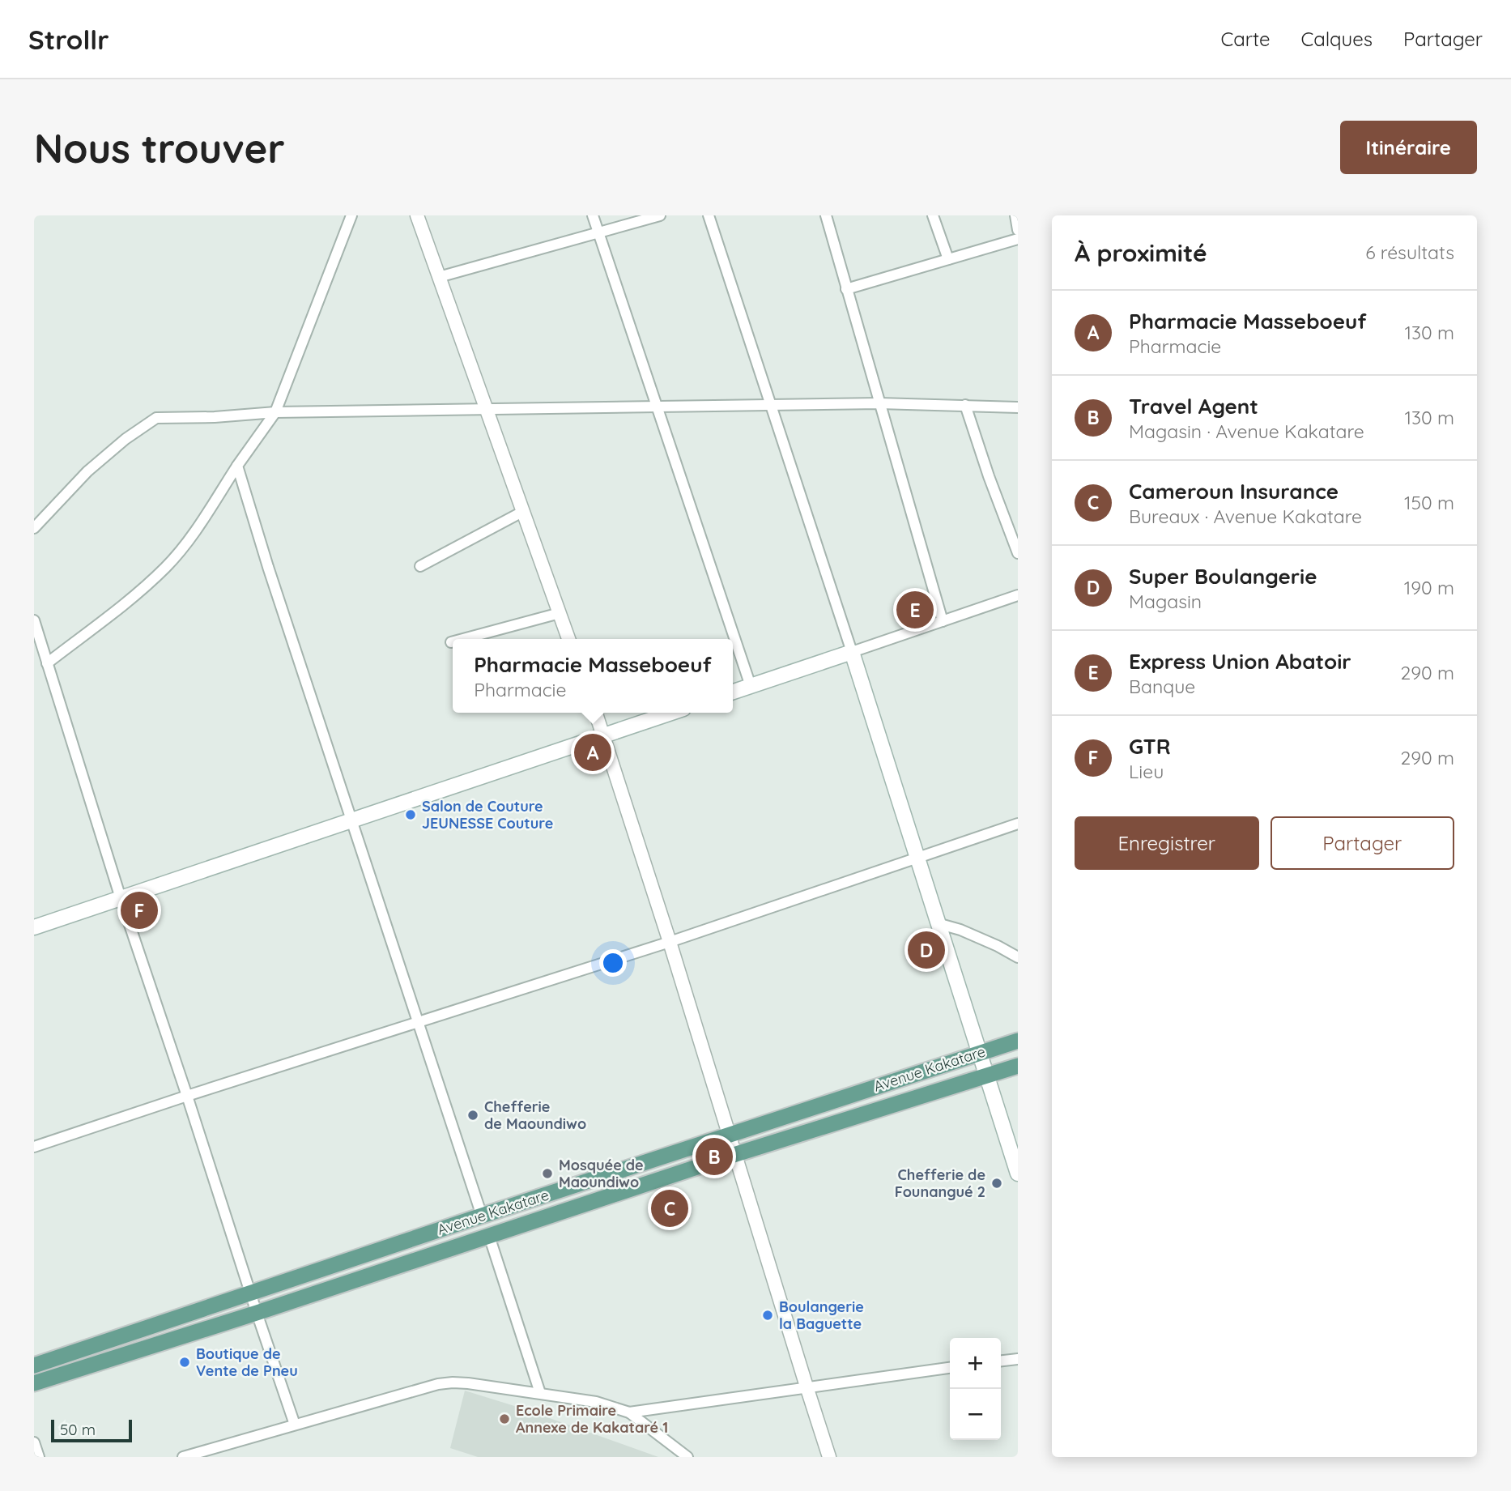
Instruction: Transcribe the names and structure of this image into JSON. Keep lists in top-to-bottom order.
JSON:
{
  "streets": {
    "main road": ["Avenue Kakatare"]
  },
  "places": [
    "Salon de Couture JEUNESSE Couture",
    "Chefferie de Maoundiwo",
    "Mosquée de Maoundiwo",
    "Chefferie de Founangué 2",
    "Boulangerie la Baguette",
    "Boutique de Vente de Pneu",
    "Ecole Primaire Annexe de Kakataré 1"
  ],
  "scale_bar": "50 m",
  "page": {
    "header": "Strollr",
    "nav": ["Carte", "Calques", "Partager"],
    "buttons": [
      "Itinéraire",
      ["Enregistrer", "Partager"]
    ],
    "title": "Nous trouver",
    "heading": ["À proximité", "6 résultats"],
    "list": [
      {
        "mark": "A",
        "name": "Pharmacie Masseboeuf",
        "note": "Pharmacie",
        "value": "130 m"
      },
      {
        "mark": "B",
        "name": "Travel Agent",
        "note": "Magasin · Avenue Kakatare",
        "value": "130 m"
      },
      {
        "mark": "C",
        "name": "Cameroun Insurance",
        "note": "Bureaux · Avenue Kakatare",
        "value": "150 m"
      },
      {
        "mark": "D",
        "name": "Super Boulangerie",
        "note": "Magasin",
        "value": "190 m"
      },
      {
        "mark": "E",
        "name": "Express Union Abatoir",
        "note": "Banque",
        "value": "290 m"
      },
      {
        "mark": "F",
        "name": "GTR",
        "note": "Lieu",
        "value": "290 m"
      }
    ],
    "pins": [
      "E",
      "A",
      "F",
      "D",
      "B",
      "C"
    ],
    "popup": ["Pharmacie Masseboeuf", "Pharmacie"],
    "map_buttons": ["+", "−"],
    "scale": "50 m"
  }
}
